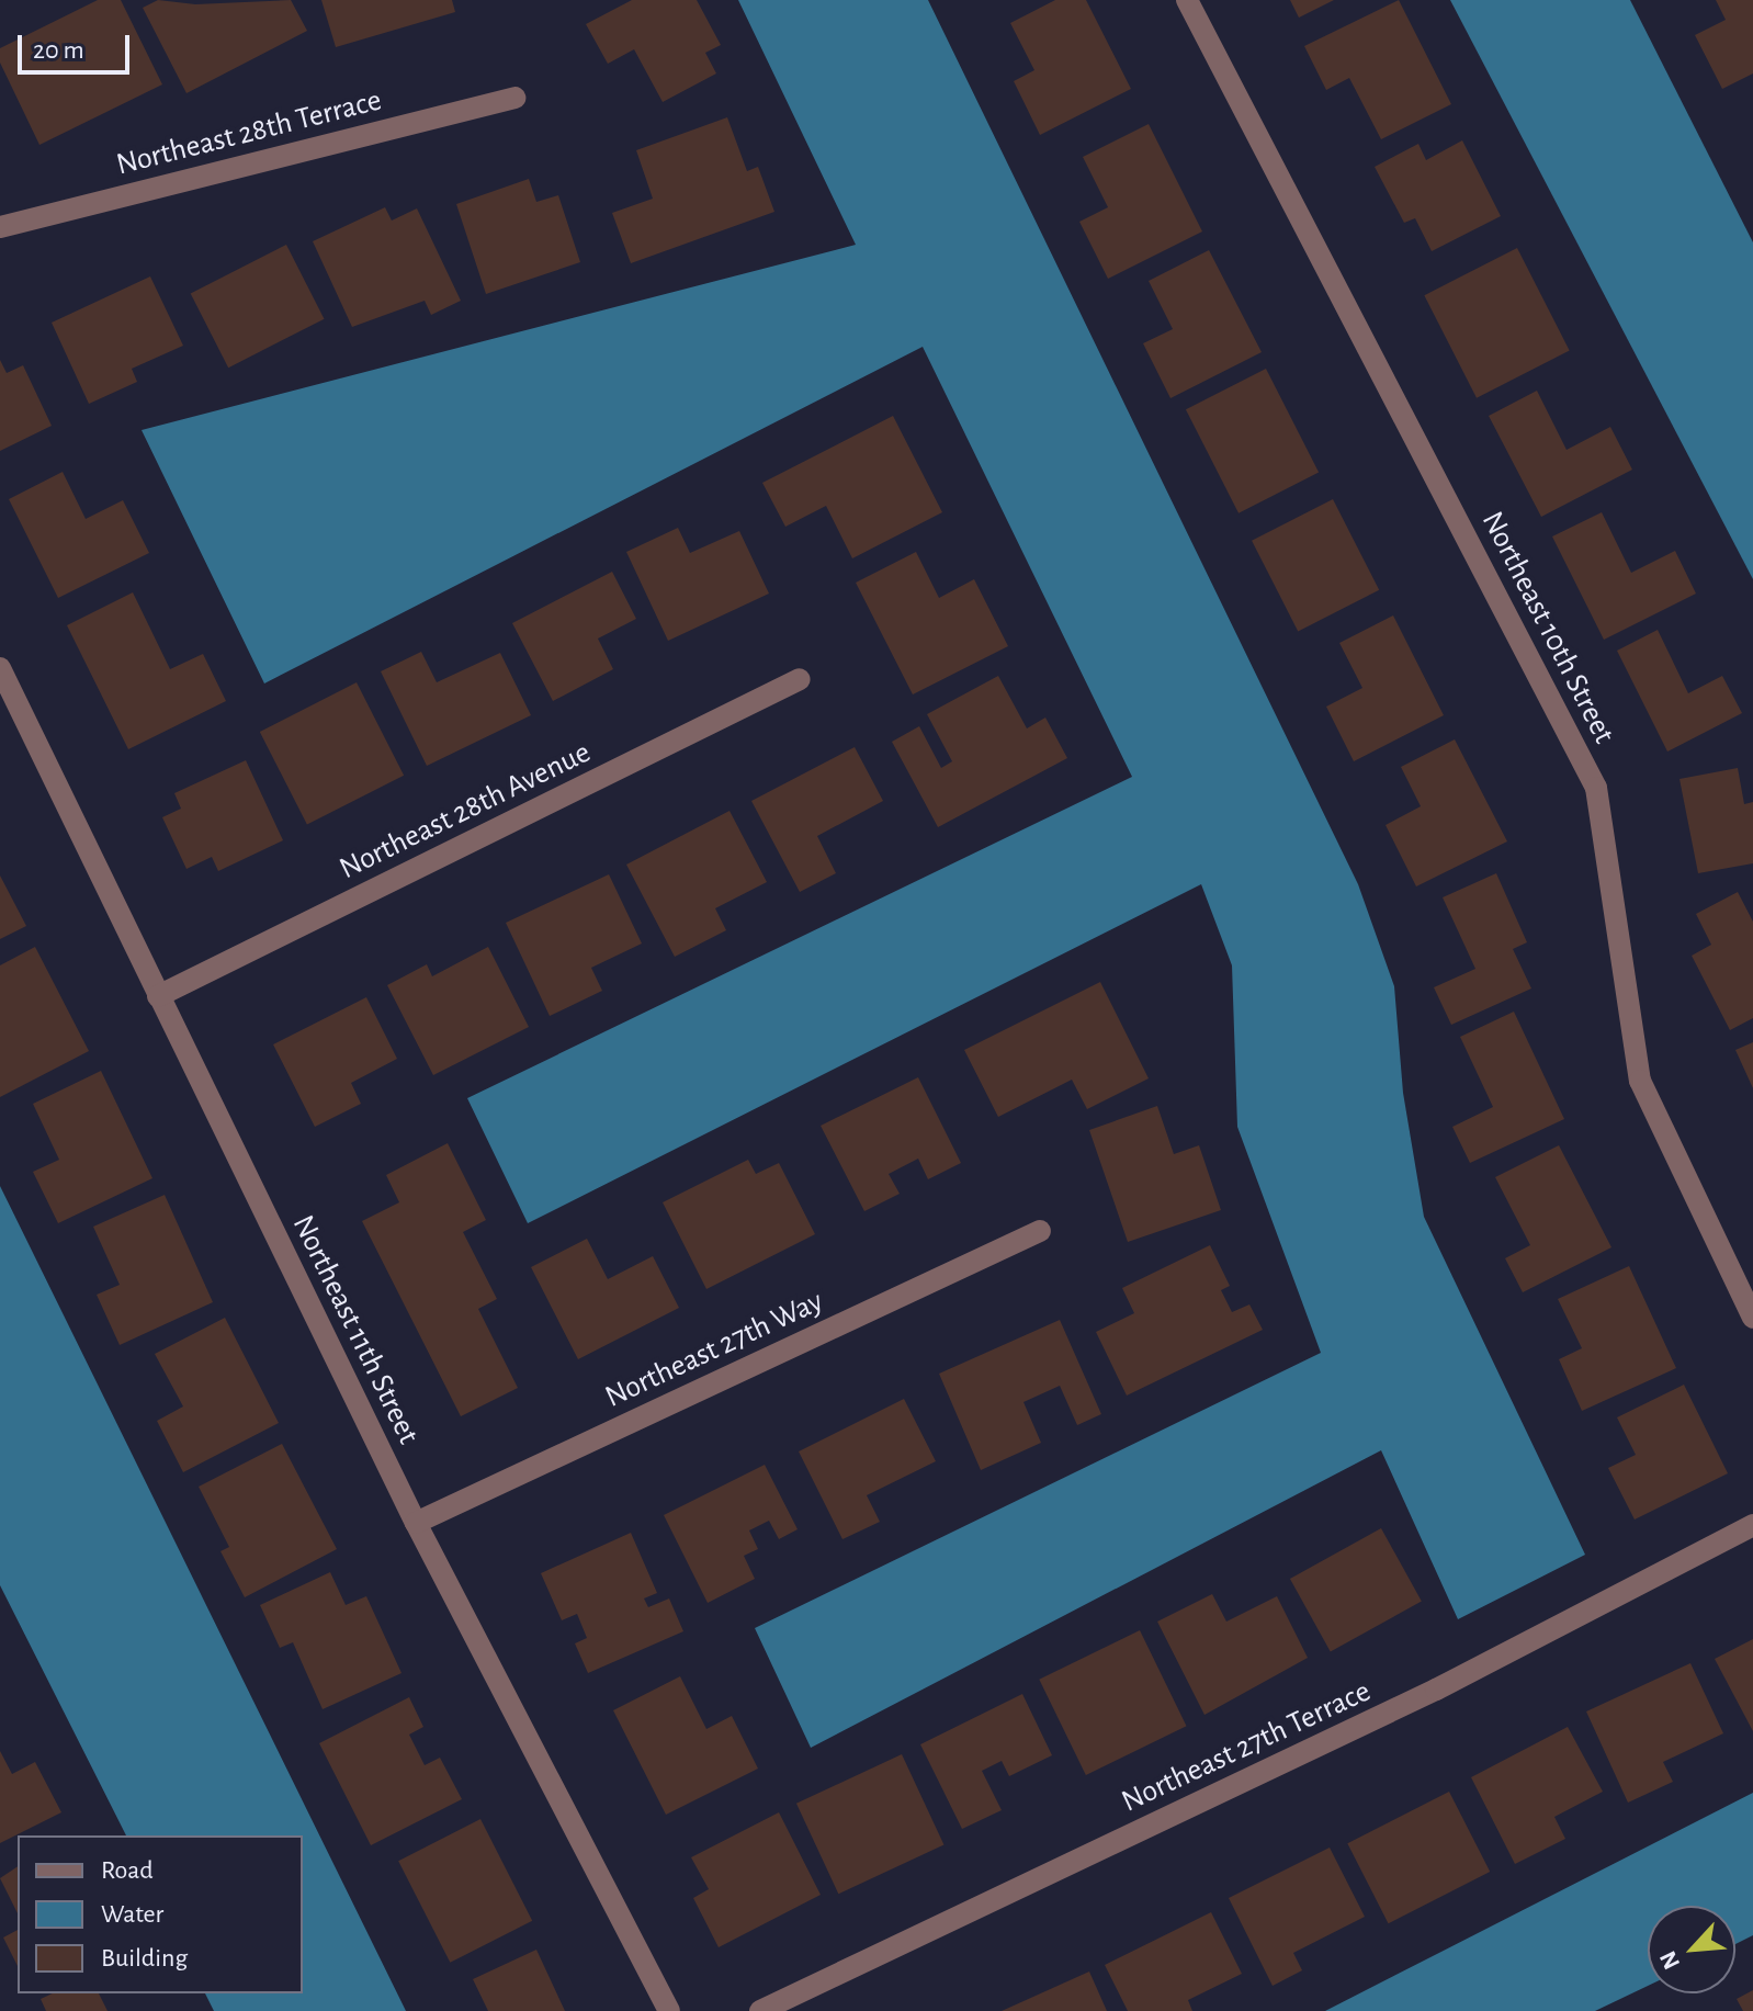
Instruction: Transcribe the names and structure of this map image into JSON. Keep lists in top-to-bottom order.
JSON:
{
  "streets": {
    "street": [
      "Northeast 28th Terrace",
      "Northeast 10th Street",
      "Northeast 28th Avenue",
      "Northeast 11th Street",
      "Northeast 27th Way",
      "Northeast 27th Terrace"
    ]
  },
  "crossings": [
    ["Northeast 28th Avenue", "Northeast 11th Street"],
    ["Northeast 11th Street", "Northeast 27th Way"]
  ],
  "legend": ["Road", "Water", "Building"],
  "scale_bar": "20 m",
  "north": "bottom left"
}
